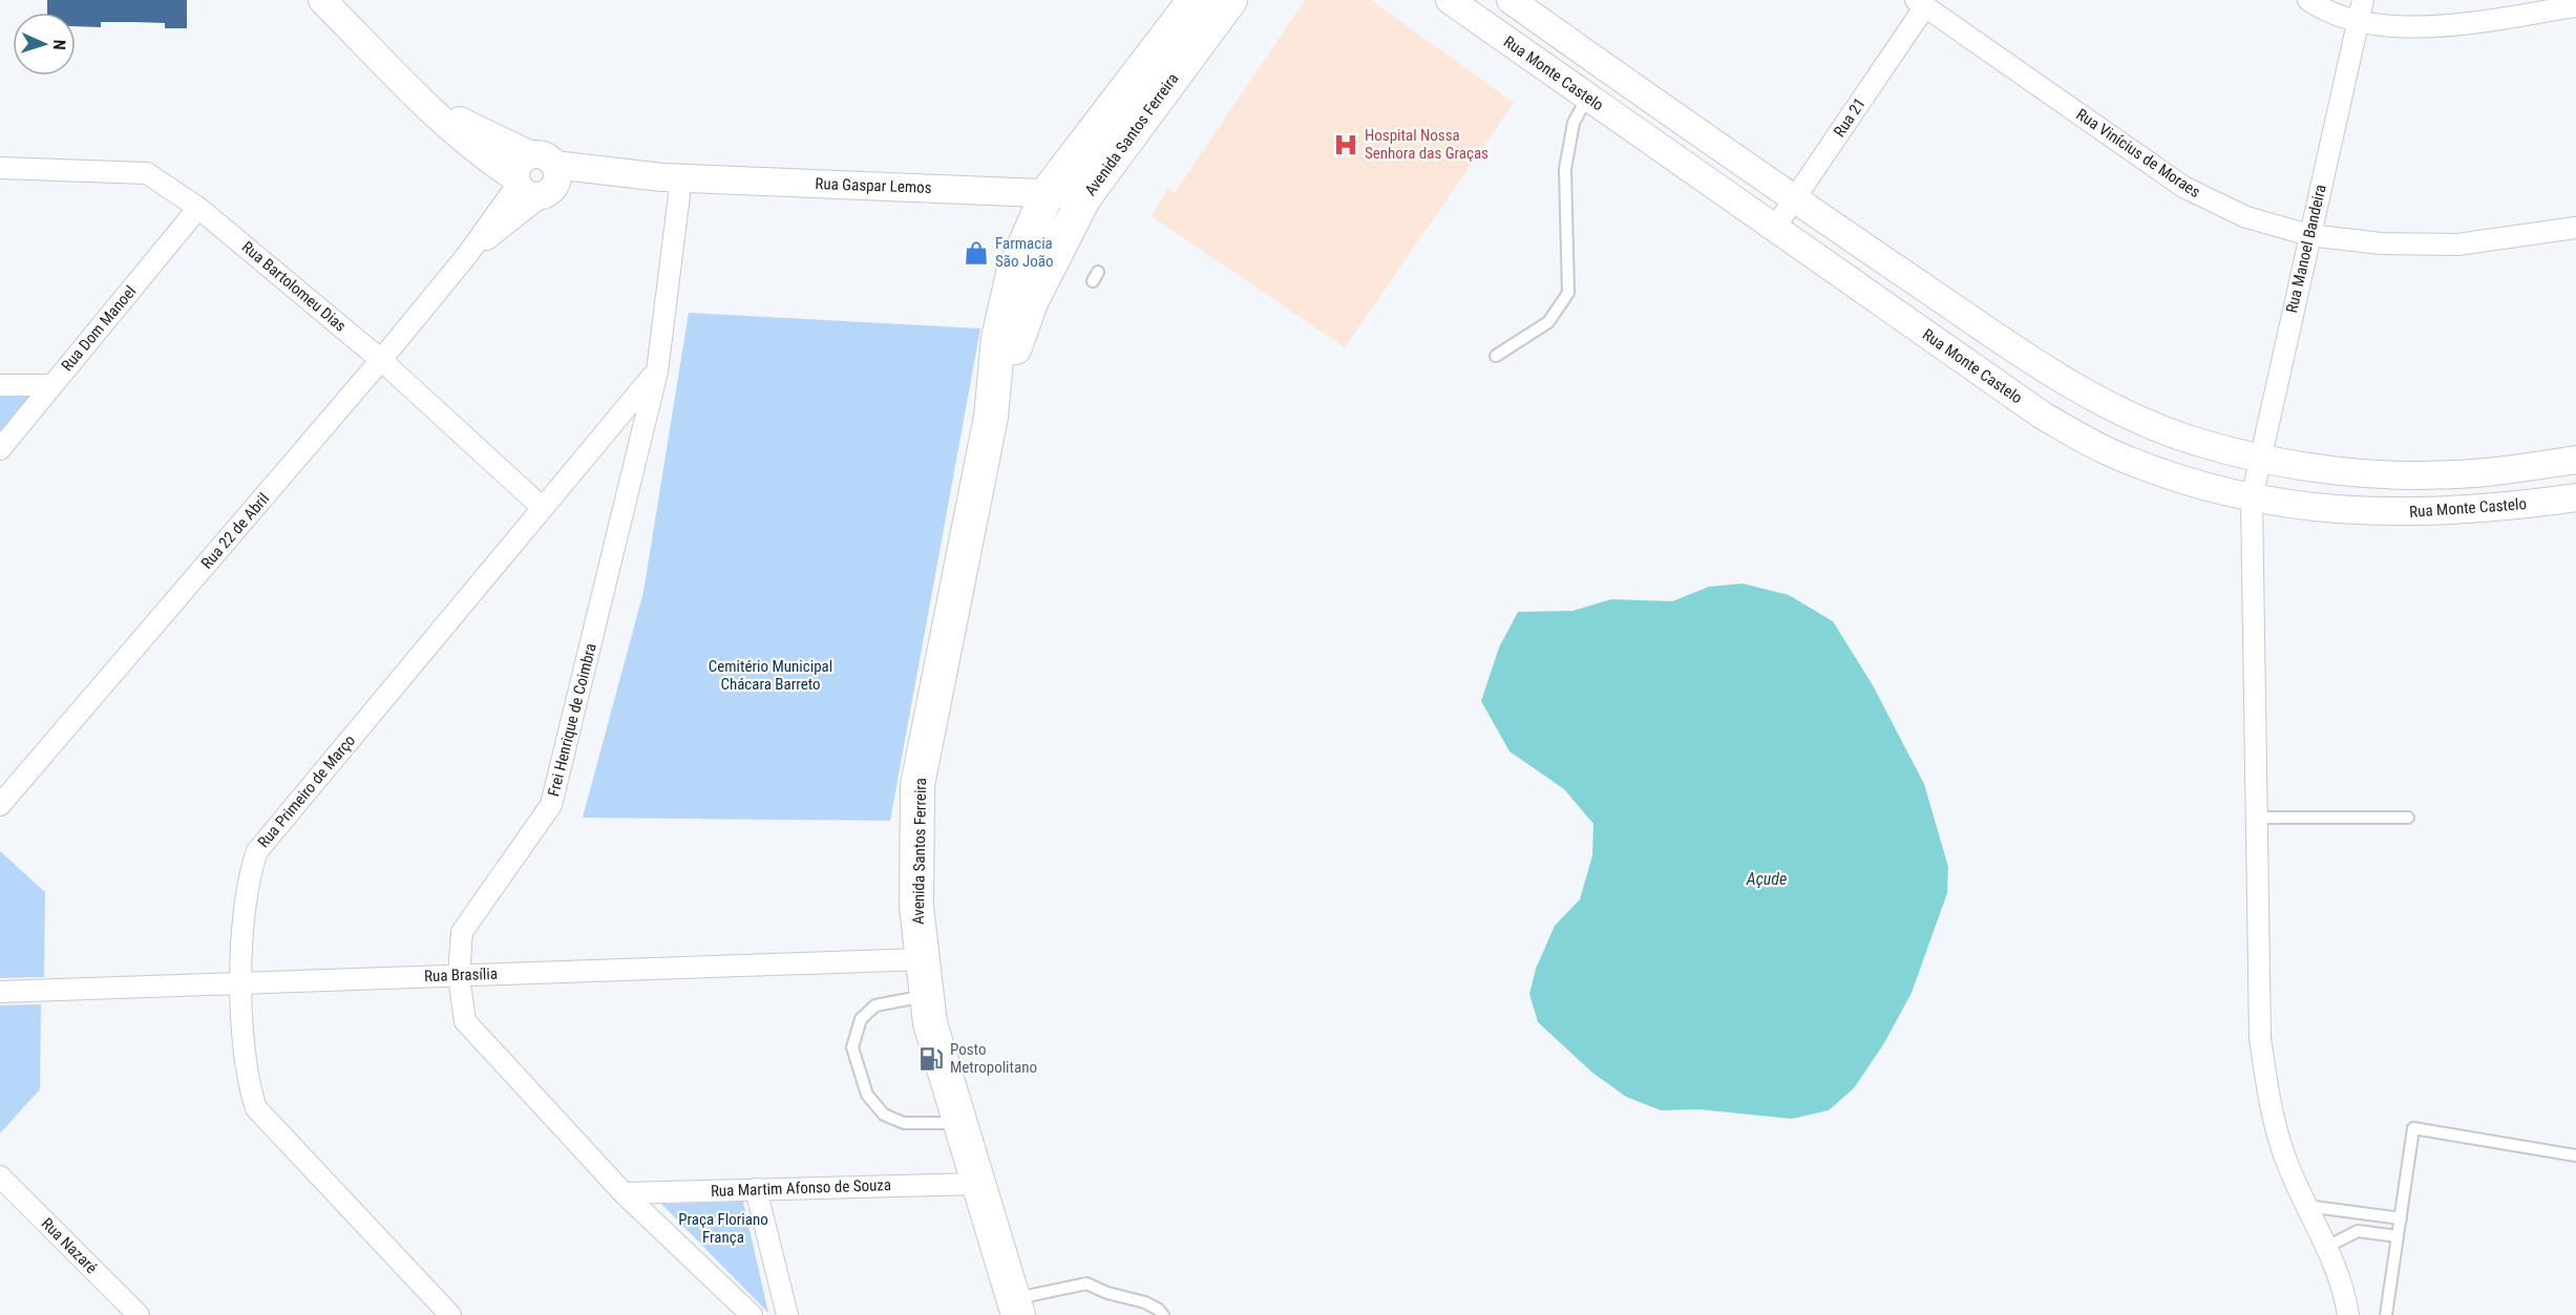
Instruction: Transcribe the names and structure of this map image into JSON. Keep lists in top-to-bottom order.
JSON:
{
  "streets": {
    "main road": ["Avenida Santos Ferreira"],
    "street": [
      "Rua Monte Castelo",
      "Rua 21",
      "Rua Vinícius de Moraes",
      "Rua Gaspar Lemos",
      "Rua Manoel Bandeira",
      "Rua Bartolomeu Dias",
      "Rua Dom Manoel",
      "Rua 22 de Abril",
      "Frei Henrique de Coimbra",
      "Rua Primeiro de Março",
      "Rua Brasília",
      "Rua Martim Afonso de Souza",
      "Rua Nazaré"
    ]
  },
  "crossings": [
    ["Rua Monte Castelo", "Rua 21"],
    ["Rua Monte Castelo", "Rua Manoel Bandeira"],
    ["Rua 21", "Rua Vinícius de Moraes"],
    ["Avenida Santos Ferreira", "Rua Gaspar Lemos"],
    ["Avenida Santos Ferreira", "Rua Brasília"],
    ["Avenida Santos Ferreira", "Rua Martim Afonso de Souza"],
    ["Rua Vinícius de Moraes", "Rua Manoel Bandeira"],
    ["Rua Gaspar Lemos", "Rua 22 de Abril"],
    ["Rua Gaspar Lemos", "Frei Henrique de Coimbra"],
    ["Rua Bartolomeu Dias", "Rua Dom Manoel"],
    ["Rua Bartolomeu Dias", "Rua 22 de Abril"],
    ["Rua Bartolomeu Dias", "Rua Primeiro de Março"],
    ["Frei Henrique de Coimbra", "Rua Primeiro de Março"],
    ["Frei Henrique de Coimbra", "Rua Brasília"],
    ["Frei Henrique de Coimbra", "Rua Martim Afonso de Souza"],
    ["Rua Primeiro de Março", "Rua Brasília"]
  ],
  "water": ["Açude"],
  "parks": ["Cemitério Municipal Chácara Barreto", "Praça Floriano França"],
  "places": {
    "hospital": ["Hospital Nossa Senhora das Graças"],
    "shop": ["Farmacia São João"],
    "fuel station": ["Posto Metropolitano"]
  },
  "north": "right"
}
